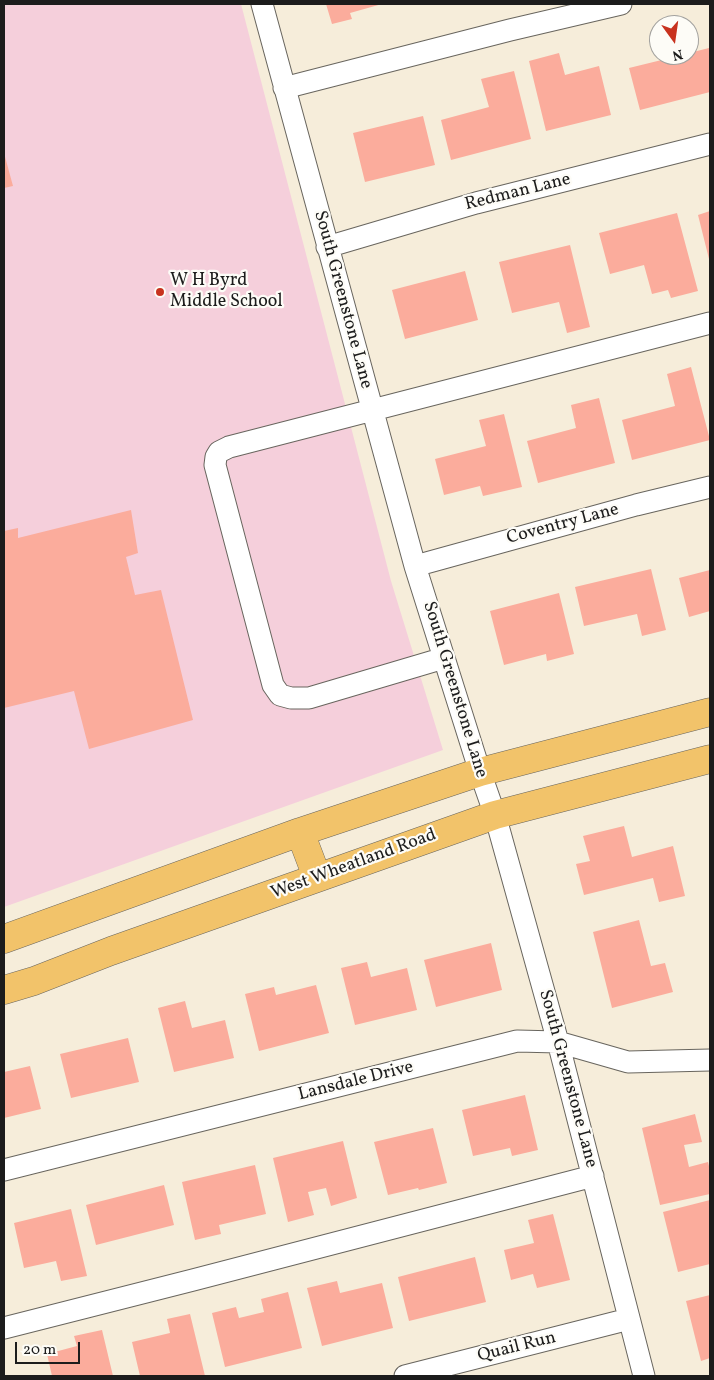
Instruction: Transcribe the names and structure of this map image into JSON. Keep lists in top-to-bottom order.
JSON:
{
  "streets": {
    "main road": ["West Wheatland Road"],
    "street": [
      "Redman Lane",
      "South Greenstone Lane",
      "Coventry Lane",
      "Lansdale Drive",
      "Quail Run"
    ]
  },
  "crossings": [
    ["Redman Lane", "South Greenstone Lane"],
    ["South Greenstone Lane", "Coventry Lane"],
    ["South Greenstone Lane", "West Wheatland Road"],
    ["South Greenstone Lane", "Lansdale Drive"],
    ["South Greenstone Lane", "Quail Run"]
  ],
  "places": ["W H Byrd Middle School"],
  "scale_bar": "20 m",
  "north": "bottom"
}
